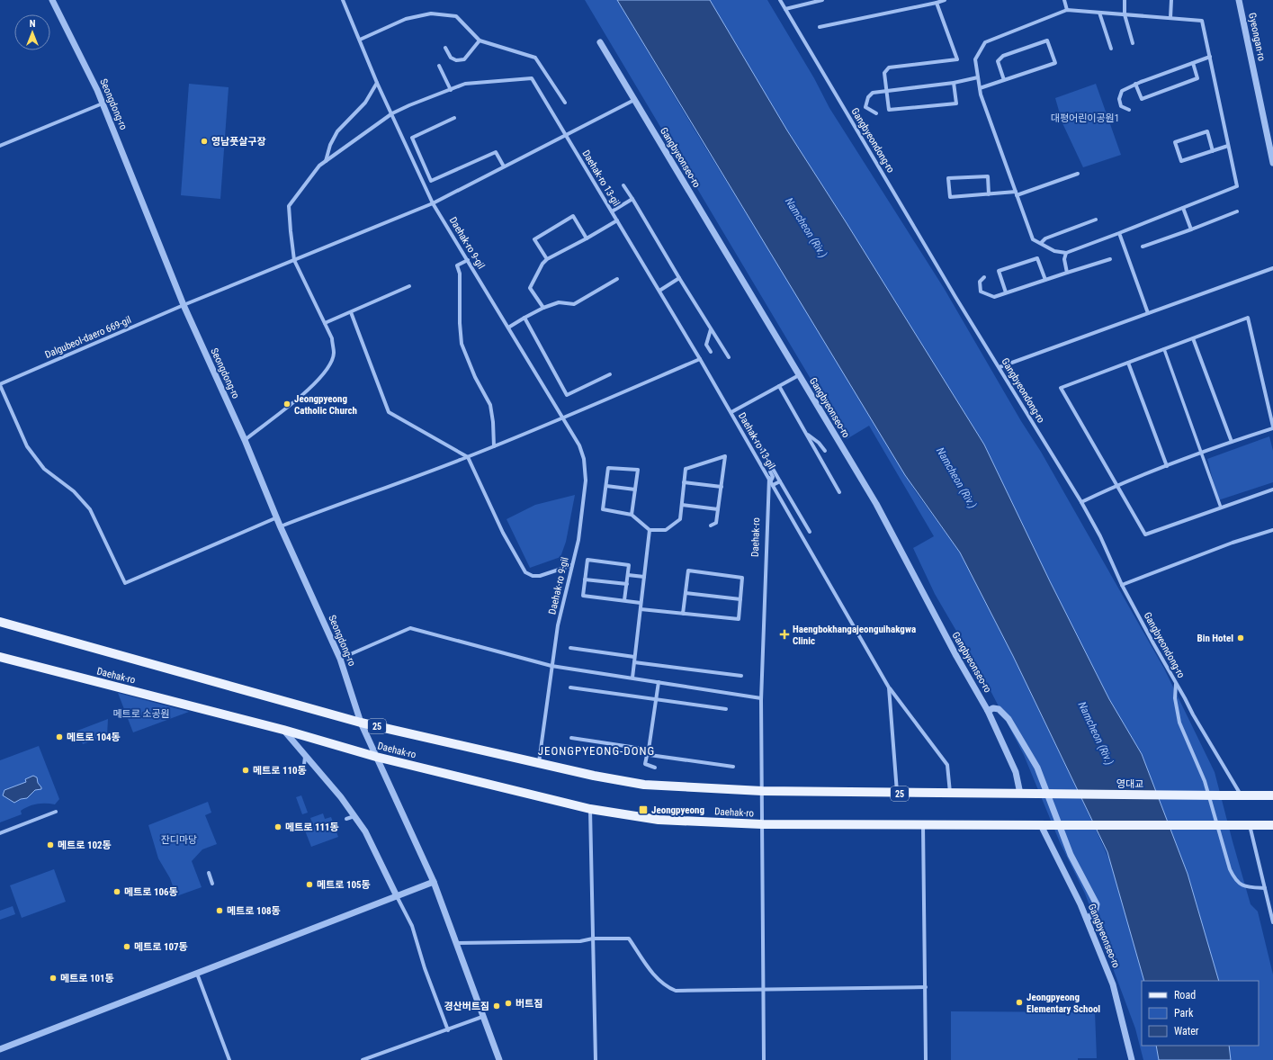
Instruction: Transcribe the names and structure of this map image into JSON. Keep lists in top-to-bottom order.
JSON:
{
  "streets": {
    "main road": ["Daehak-ro", "25", "영대교"],
    "street": [
      "Gyeongan-ro",
      "Seongdong-ro",
      "Gangbyeondong-ro",
      "Gangbyeonseo-ro",
      "Daehak-ro 13-gil",
      "Daehak-ro 9-gil",
      "Dalgubeol-daero 669-gil"
    ]
  },
  "crossings": [
    ["Seongdong-ro", "Dalgubeol-daero 669-gil"],
    ["Seongdong-ro", "Daehak-ro"],
    ["Gangbyeondong-ro", "25"],
    ["Gangbyeondong-ro", "영대교"],
    ["Gangbyeonseo-ro", "Daehak-ro 13-gil"],
    ["Gangbyeonseo-ro", "Dalgubeol-daero 669-gil"],
    ["Gangbyeonseo-ro", "Daehak-ro"],
    ["Daehak-ro 13-gil", "Daehak-ro 9-gil"],
    ["Daehak-ro 13-gil", "Dalgubeol-daero 669-gil"],
    ["Daehak-ro 13-gil", "Daehak-ro"],
    ["Daehak-ro 9-gil", "Dalgubeol-daero 669-gil"],
    ["Daehak-ro 9-gil", "Daehak-ro"],
    ["Daehak-ro", "영대교"],
    ["25", "영대교"]
  ],
  "districts": ["JEONGPYEONG-DONG"],
  "water": ["Namcheon (Riv.)"],
  "parks": ["대평어린이공원1", "메트로 소공원", "잔디마당"],
  "places": {
    "other": [
      "영남풋살구장",
      "Jeongpyeong Catholic Church",
      "Bin Hotel",
      "메트로 104동",
      "메트로 110동",
      "메트로 111동",
      "메트로 102동",
      "메트로 105동",
      "메트로 106동",
      "메트로 108동",
      "메트로 107동",
      "메트로 101동",
      "Jeongpyeong Elementary School",
      "버트짐",
      "경산버트짐"
    ],
    "health": ["Haengbokhangajeonguihakgwa Clinic"],
    "transit": ["Jeongpyeong"]
  },
  "legend": ["Road", "Park", "Water"],
  "north": "top"
}
